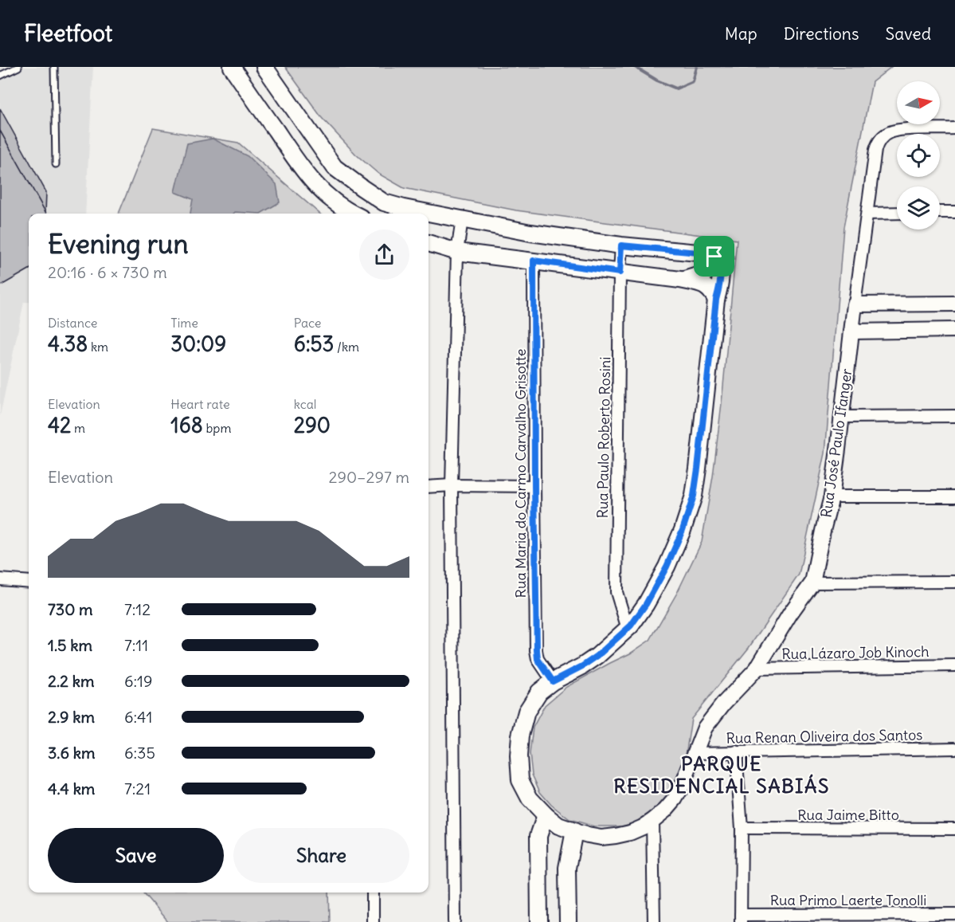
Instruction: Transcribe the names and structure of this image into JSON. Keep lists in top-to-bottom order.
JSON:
{
  "streets": {
    "street": [
      "Rua Paulo Roberto Rosini",
      "Rua José Paulo Ifanger",
      "Rua Maria do Carmo Carvalho Grisotte",
      "Rua Lázaro Job Kinoch",
      "Rua Renan Oliveira dos Santos",
      "Rua Jaime Bitto",
      "Rua Primo Laerte Tonolli"
    ]
  },
  "crossings": [
    ["Rua José Paulo Ifanger", "Rua Lázaro Job Kinoch"],
    ["Rua José Paulo Ifanger", "Rua Renan Oliveira dos Santos"]
  ],
  "districts": ["PARQUE RESIDENCIAL SABIÁS"],
  "north": "right",
  "page": {
    "header": "Fleetfoot",
    "nav": ["Map", "Directions", "Saved"],
    "heading": ["Evening run", "20:16 · 6 × 730 m"],
    "stats": [
      ["Distance", "4.38 km"],
      ["Time", "30:09"],
      ["Pace", "6:53 /km"],
      ["Elevation", "42 m"],
      ["Heart rate", "168 bpm"],
      ["kcal", "290"]
    ],
    "chart": ["Elevation", "290–297 m"],
    "list": [
      {
        "name": "730 m",
        "note": "7:12"
      },
      {
        "name": "1.5 km",
        "note": "7:11"
      },
      {
        "name": "2.2 km",
        "note": "6:19"
      },
      {
        "name": "2.9 km",
        "note": "6:41"
      },
      {
        "name": "3.6 km",
        "note": "6:35"
      },
      {
        "name": "4.4 km",
        "note": "7:21"
      }
    ],
    "buttons": ["Save", "Share"]
  }
}
